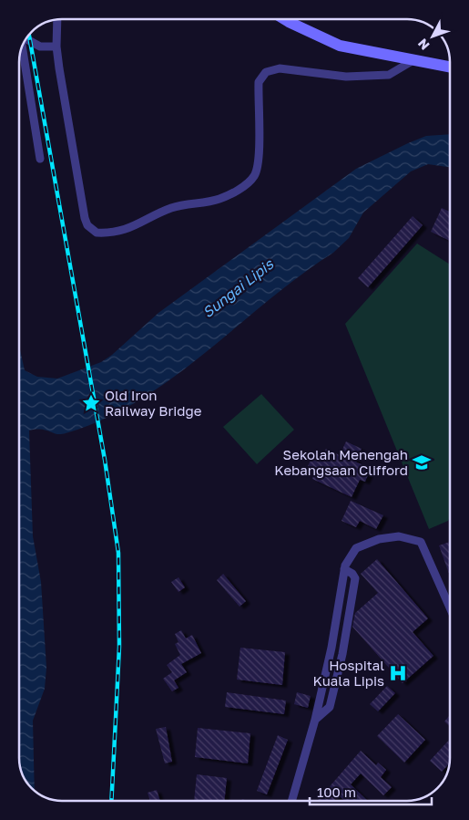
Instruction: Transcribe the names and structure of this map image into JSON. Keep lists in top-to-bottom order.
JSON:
{
  "water": ["Sungai Lipis"],
  "places": {
    "place": ["Old Iron Railway Bridge"],
    "school or university": ["Sekolah Menengah Kebangsaan Clifford"],
    "hospital": ["Hospital Kuala Lipis"]
  },
  "scale_bar": "100 m",
  "north": "bottom left"
}
